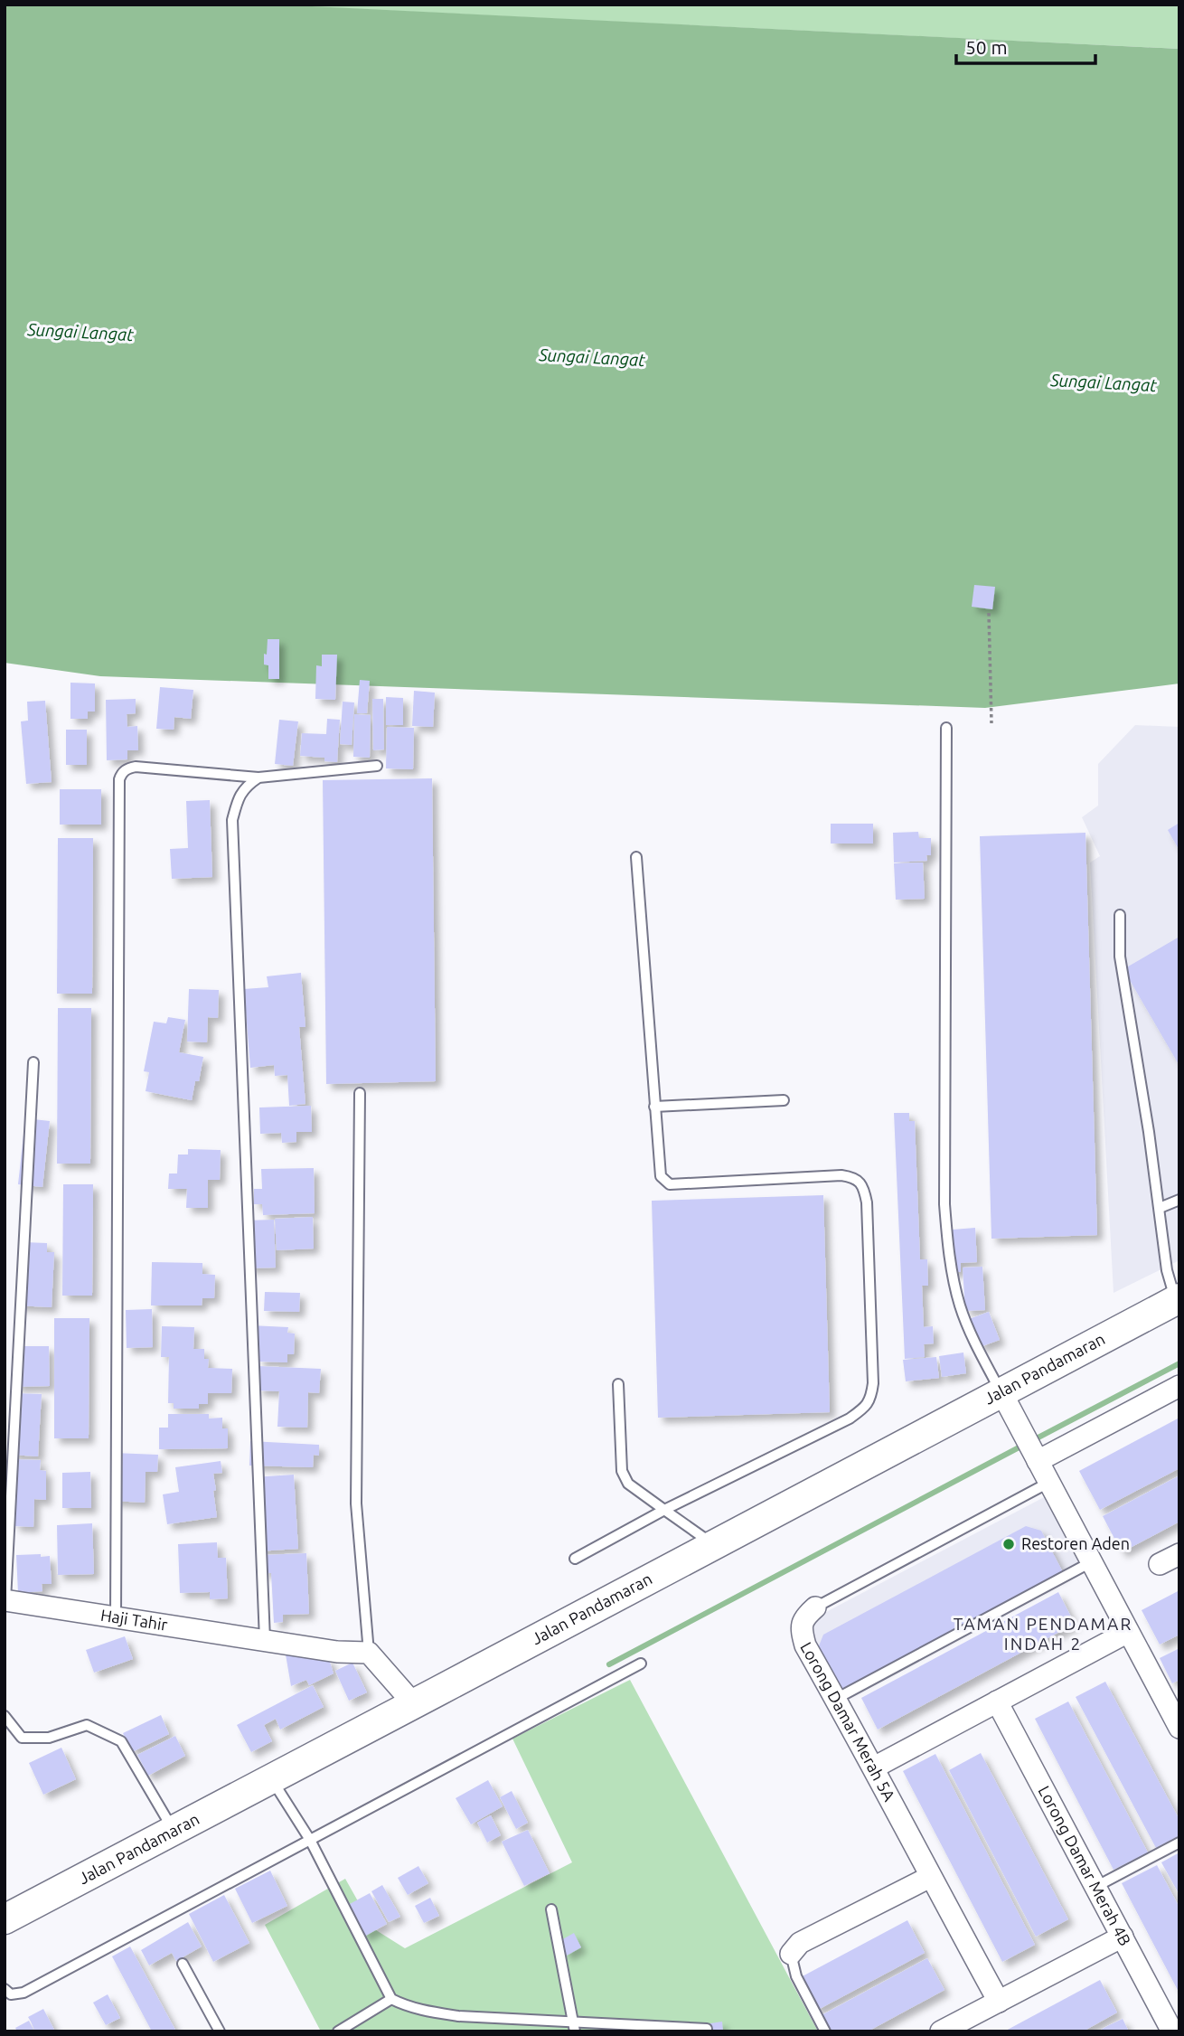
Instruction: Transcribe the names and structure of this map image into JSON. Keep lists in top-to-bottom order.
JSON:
{
  "streets": {
    "main road": ["Jalan Pandamaran"],
    "street": ["Haji Tahir", "Lorong Damar Merah 5A", "Lorong Damar Merah 4B"]
  },
  "districts": ["TAMAN PENDAMAR INDAH 2"],
  "water": ["Sungai Langat"],
  "places": ["Restoren Aden"],
  "scale_bar": "50 m"
}
